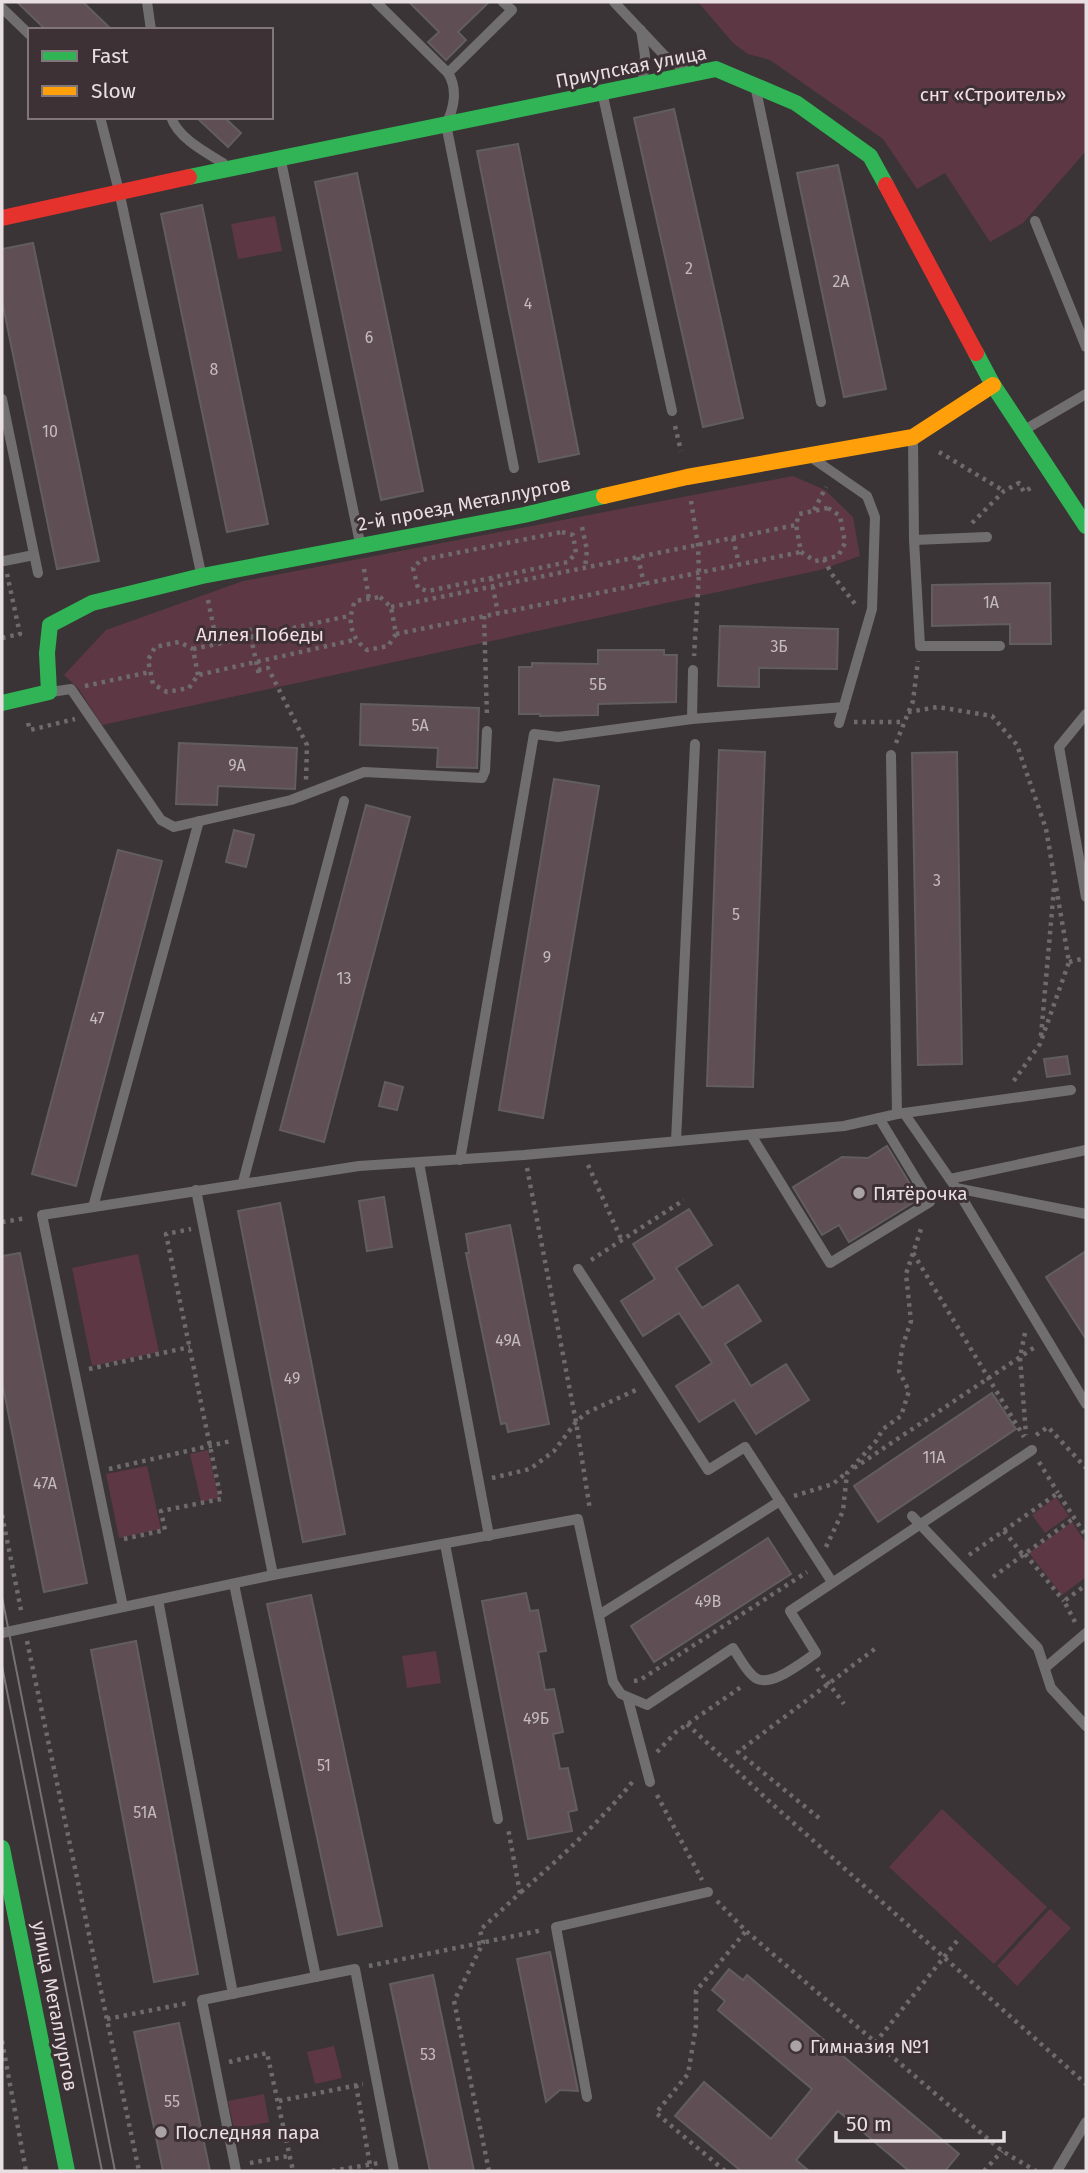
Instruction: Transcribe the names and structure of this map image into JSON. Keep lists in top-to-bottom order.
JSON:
{
  "streets": {
    "street": ["Приупская улица", "2-й проезд Металлургов", "улица Металлургов"]
  },
  "crossings": [
    ["Приупская улица", "2-й проезд Металлургов"]
  ],
  "parks": ["снт «Строитель»", "Аллея Победы"],
  "places": ["Пятёрочка", "Гимназия №1", "Последняя пара"],
  "house_numbers": [
    "2",
    "2А",
    "4",
    "6",
    "8",
    "10",
    "1А",
    "3Б",
    "5Б",
    "5А",
    "9А",
    "3",
    "5",
    "9",
    "13",
    "47",
    "49А",
    "49",
    "11А",
    "47А",
    "49В",
    "49Б",
    "51",
    "51А",
    "53",
    "55"
  ],
  "legend": ["Fast", "Slow"],
  "scale_bar": "50 m"
}
